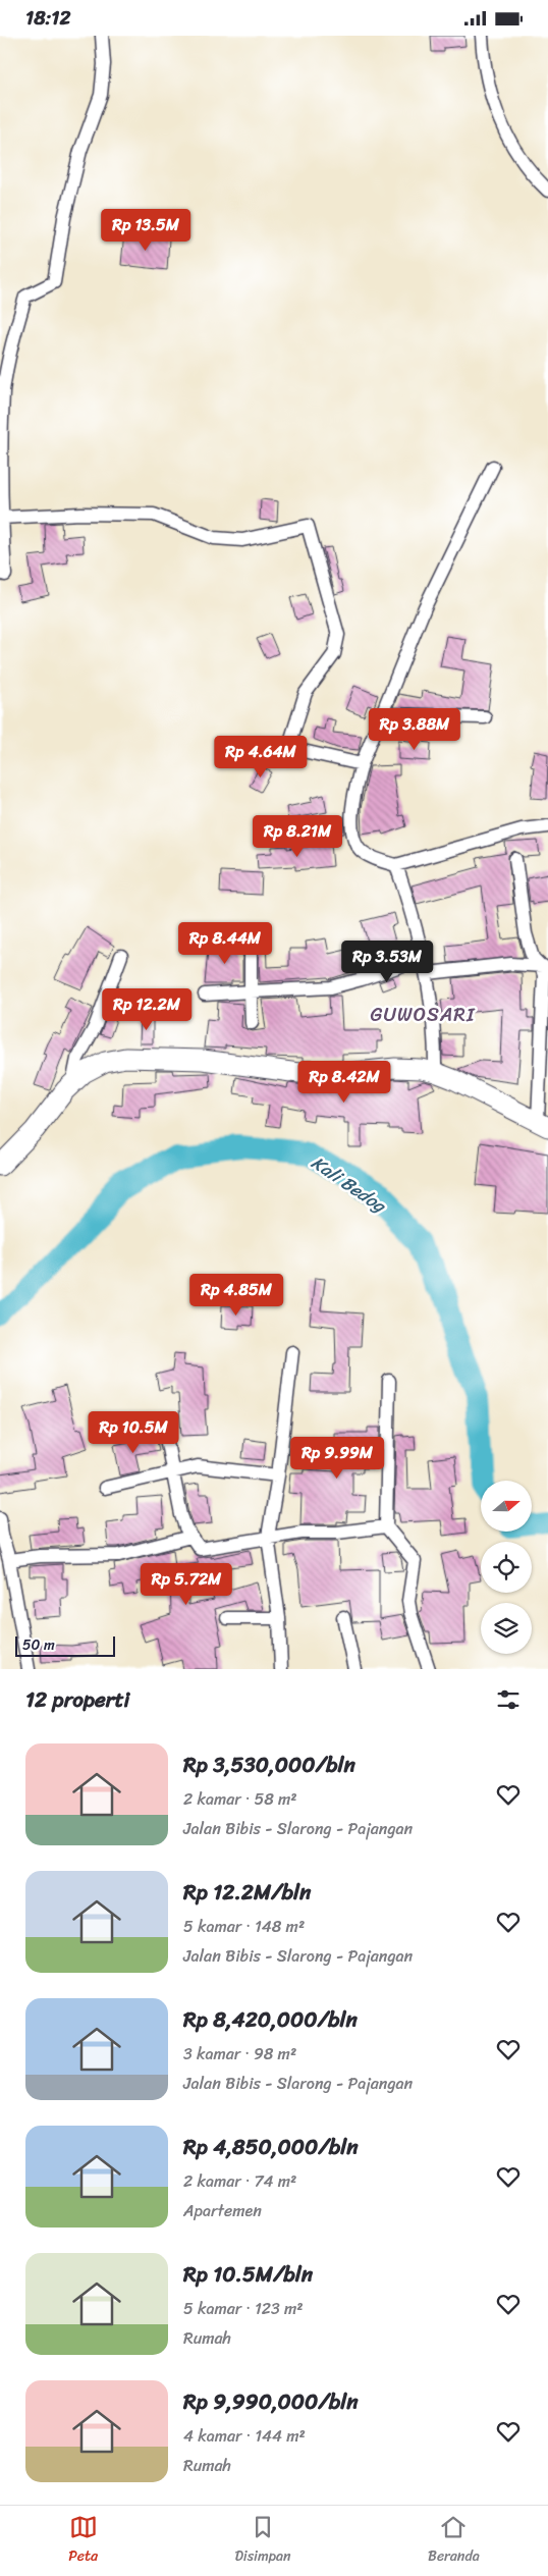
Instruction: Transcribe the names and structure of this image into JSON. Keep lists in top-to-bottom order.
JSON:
{
  "districts": ["GUWOSARI"],
  "water": ["Kali Bedog"],
  "scale_bar": "50 m",
  "north": "right",
  "page": {
    "status": "18:12",
    "price": [
      "Rp 13.5M",
      "Rp 3.88M",
      "Rp 4.64M",
      "Rp 8.21M",
      "Rp 8.44M",
      "Rp 3.53M",
      "Rp 12.2M",
      "Rp 8.42M",
      "Rp 4.85M",
      "Rp 10.5M",
      "Rp 9.99M",
      "Rp 5.72M"
    ],
    "scale": "50 m",
    "heading": "12 properti",
    "list": [
      {
        "name": "Rp 3,530,000/bln",
        "note": "2 kamar · 58 m² · Jalan Bibis - Slarong - Pajangan"
      },
      {
        "name": "Rp 12.2M/bln",
        "note": "5 kamar · 148 m² · Jalan Bibis - Slarong - Pajangan"
      },
      {
        "name": "Rp 8,420,000/bln",
        "note": "3 kamar · 98 m² · Jalan Bibis - Slarong - Pajangan"
      },
      {
        "name": "Rp 4,850,000/bln",
        "note": "2 kamar · 74 m² · Apartemen"
      },
      {
        "name": "Rp 10.5M/bln",
        "note": "5 kamar · 123 m² · Rumah"
      },
      {
        "name": "Rp 9,990,000/bln",
        "note": "4 kamar · 144 m² · Rumah"
      }
    ],
    "tabs": ["Peta", "Disimpan", "Beranda"]
  }
}
